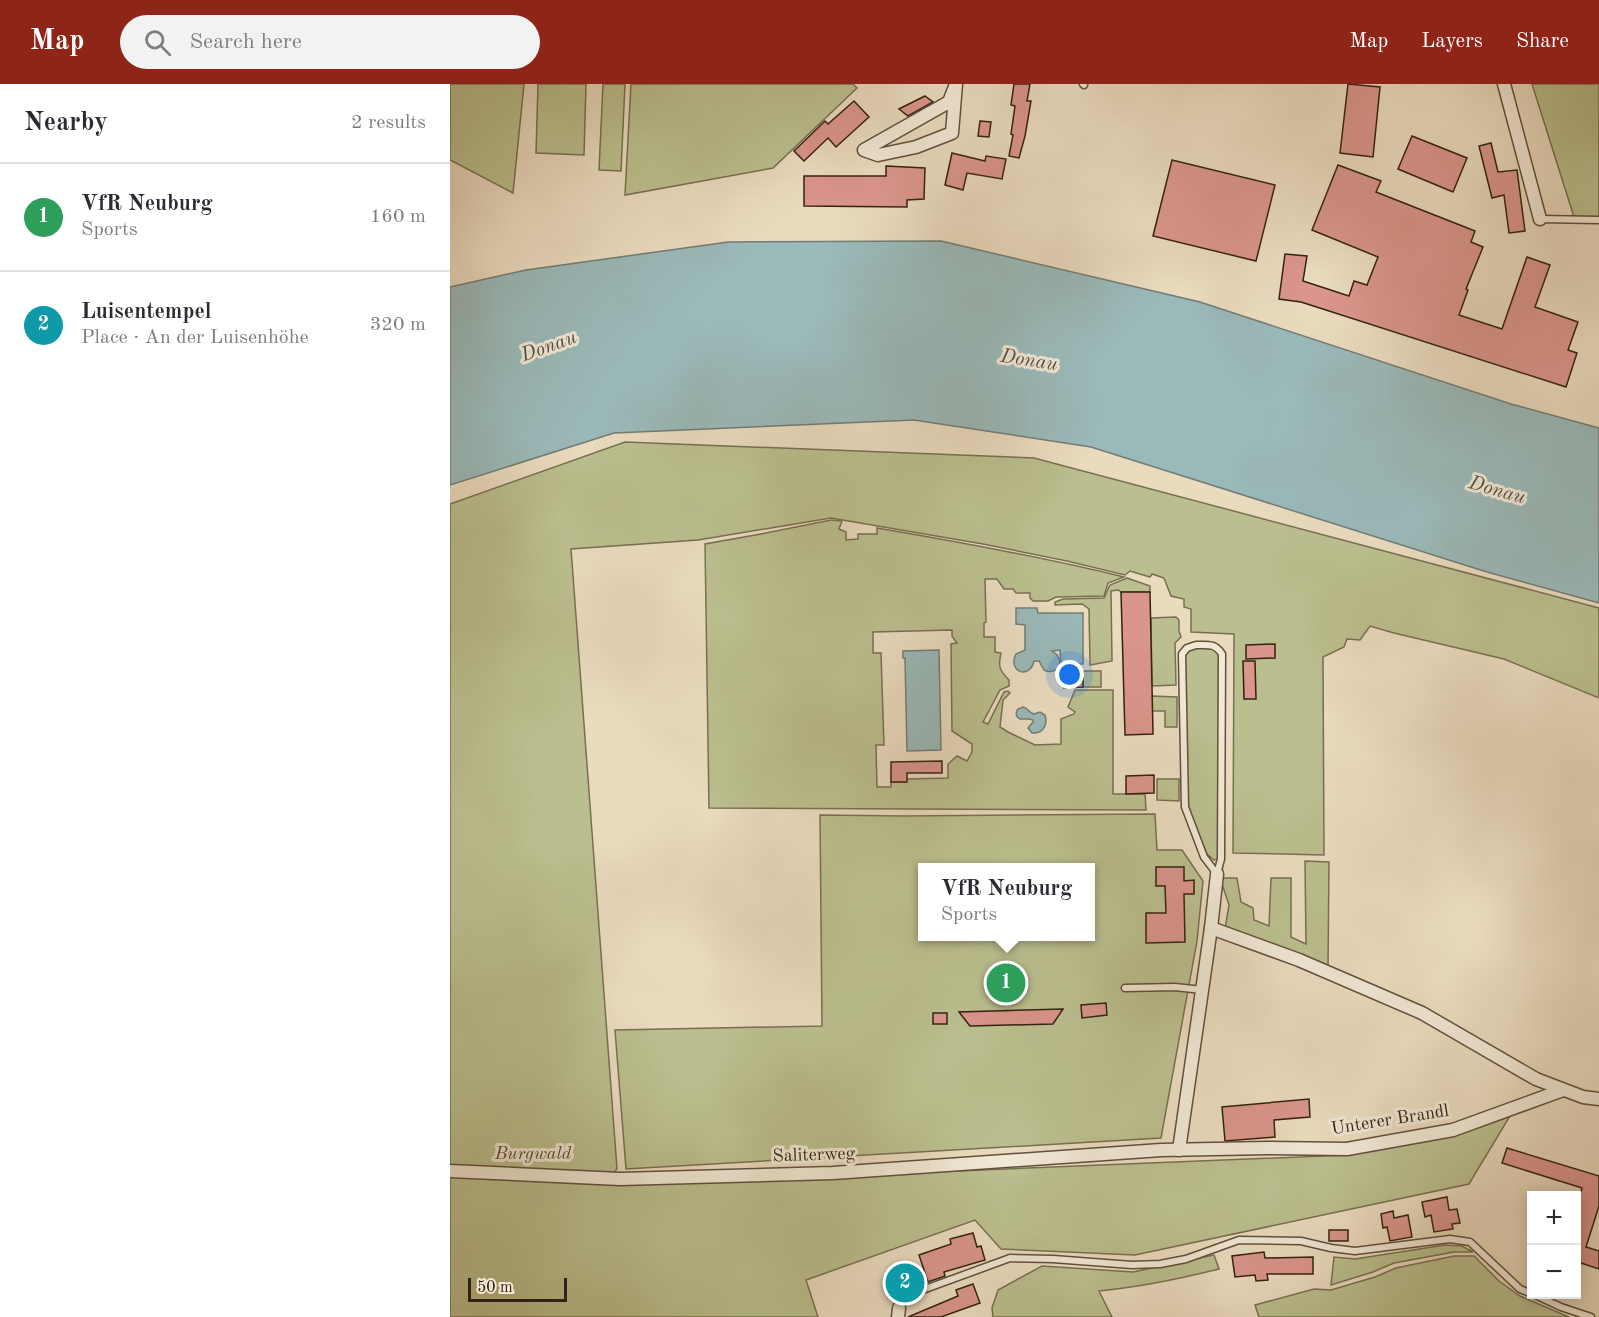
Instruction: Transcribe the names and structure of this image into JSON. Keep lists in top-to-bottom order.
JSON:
{
  "streets": {
    "street": ["Unterer Brandl", "Saliterweg"]
  },
  "crossings": [
    ["Unterer Brandl", "Saliterweg"]
  ],
  "water": ["Donau"],
  "parks": ["Burgwald"],
  "scale_bar": "50 m",
  "page": {
    "header": "Map",
    "search": "Search here",
    "nav": ["Map", "Layers", "Share"],
    "heading": ["Nearby", "2 results"],
    "list": [
      {
        "mark": "1",
        "name": "VfR Neuburg",
        "note": "Sports",
        "value": "160 m"
      },
      {
        "mark": "2",
        "name": "Luisentempel",
        "note": "Place · An der Luisenhöhe",
        "value": "320 m"
      }
    ],
    "popup": ["VfR Neuburg", "Sports"],
    "pins": ["1", "2"],
    "map_buttons": ["+", "−"],
    "scale": "50 m"
  }
}
